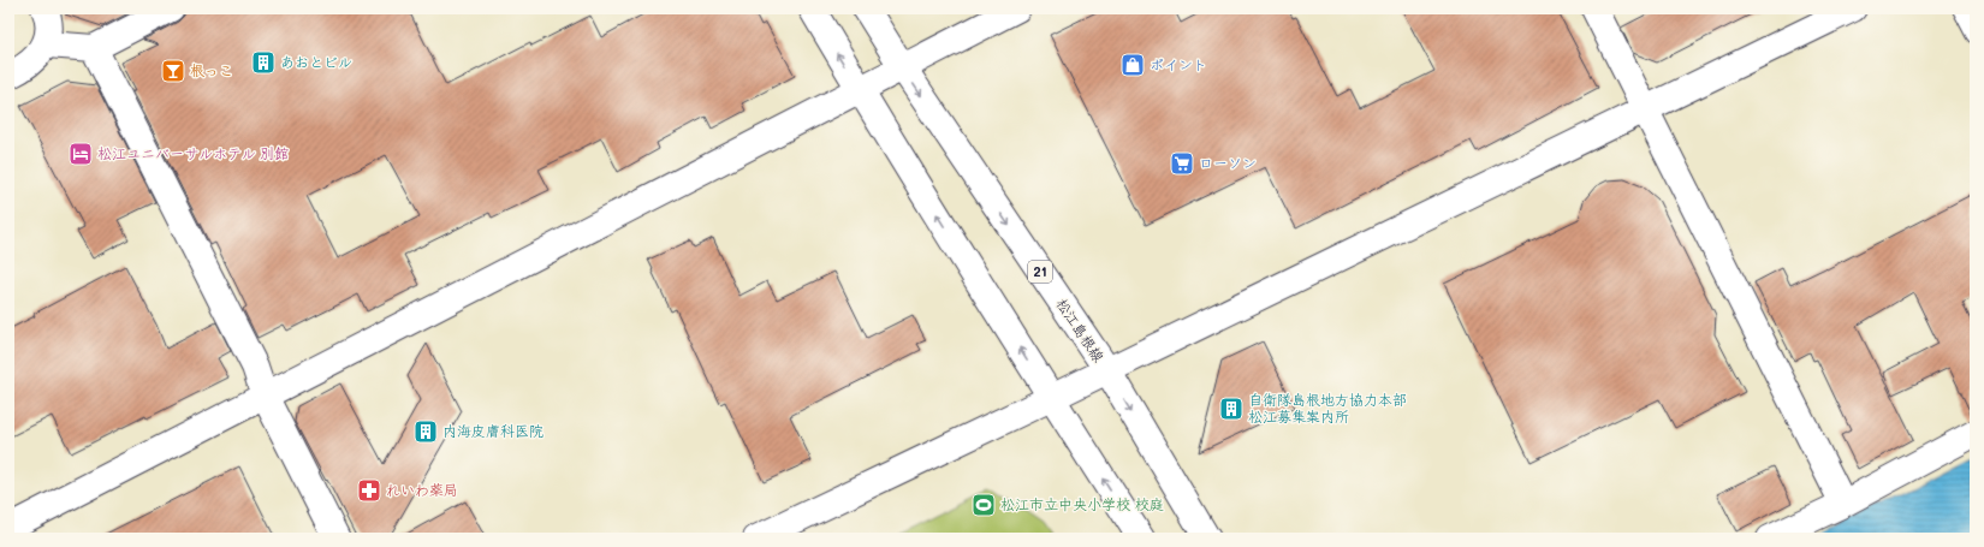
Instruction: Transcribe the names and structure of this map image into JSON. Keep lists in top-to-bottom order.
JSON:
{
  "streets": {
    "street": ["21", "松江島根線"]
  },
  "places": {
    "building": ["あおとビル", "自衛隊島根地方協力本部 松江募集案内所", "内海皮膚科医院"],
    "shop": ["ポイント"],
    "bar": ["根っこ"],
    "hotel": ["松江ユニバーサルホテル 別館"],
    "supermarket": ["ローソン"],
    "pharmacy": ["れいわ薬局"],
    "sports": ["松江市立中央小学校 校庭"]
  }
}
